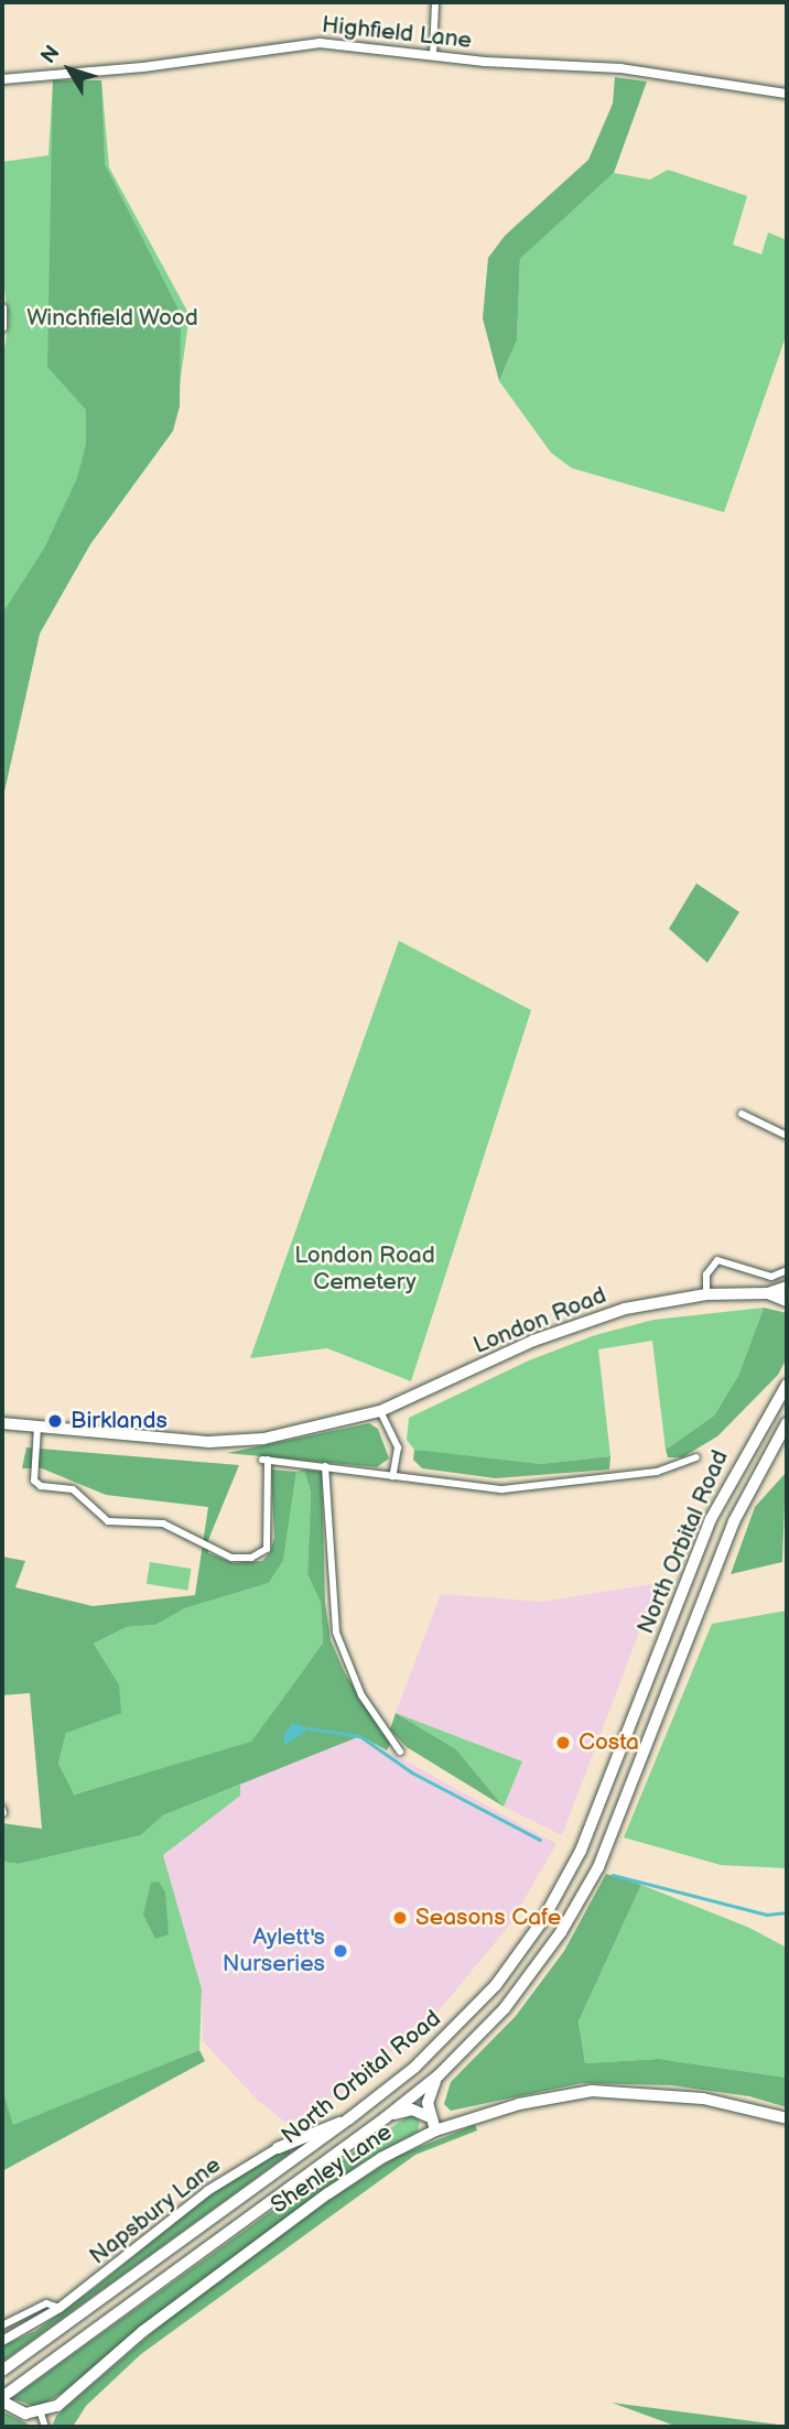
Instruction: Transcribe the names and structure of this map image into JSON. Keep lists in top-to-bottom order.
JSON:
{
  "streets": {
    "main road": ["London Road", "North Orbital Road", "Shenley Lane"],
    "street": ["Highfield Lane", "Napsbury Lane"]
  },
  "parks": ["Winchfield Wood", "London Road Cemetery"],
  "places": [
    "Birklands",
    "Costa",
    "Seasons Cafe",
    "Aylett's Nurseries"
  ],
  "north": "top left"
}
